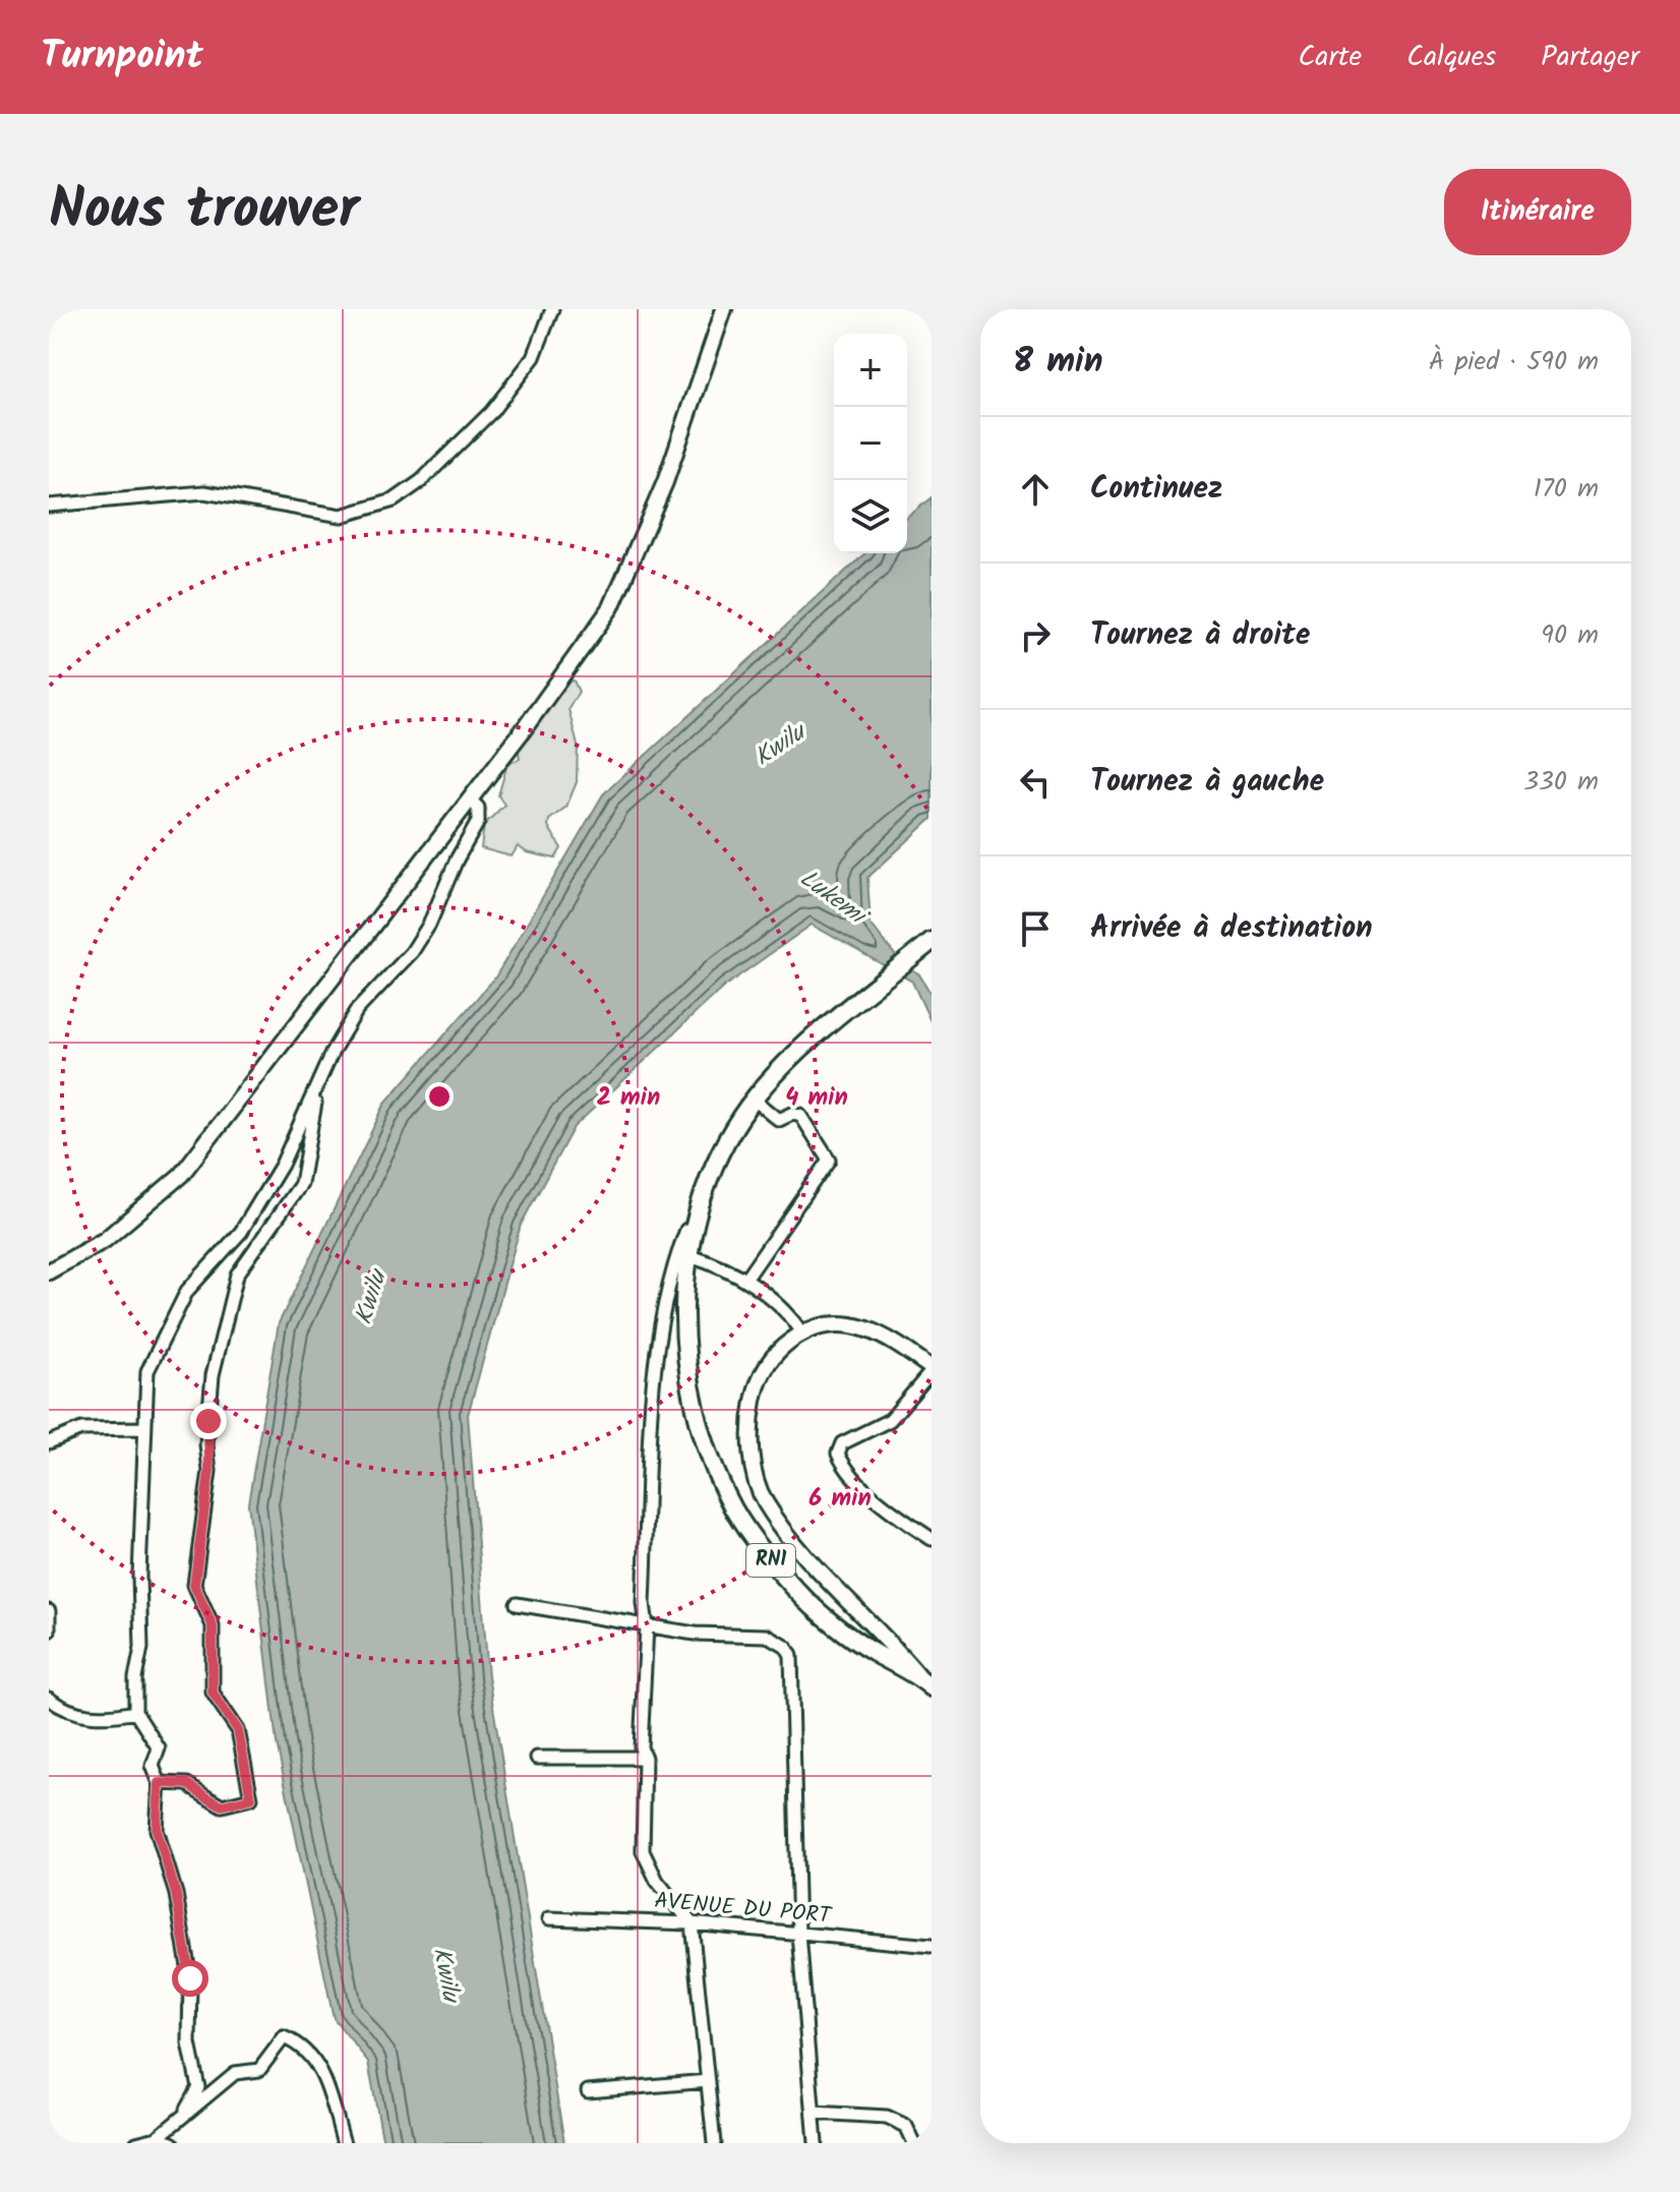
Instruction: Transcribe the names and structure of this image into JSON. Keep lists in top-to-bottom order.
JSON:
{
  "streets": {
    "highway": ["RN1"],
    "street": ["AVENUE DU PORT"]
  },
  "water": ["Kwilu", "Lukemi"],
  "page": {
    "header": "Turnpoint",
    "nav": ["Carte", "Calques", "Partager"],
    "title": "Nous trouver",
    "buttons": "Itinéraire",
    "heading": ["8 min", "À pied · 590 m"],
    "map_buttons": ["+", "−"],
    "list": [
      ["Continuez", "170 m"],
      ["Tournez à droite", "90 m"],
      ["Tournez à gauche", "330 m"],
      "Arrivée à destination"
    ]
  },
  "rings": ["2 min", "4 min", "6 min"]
}
